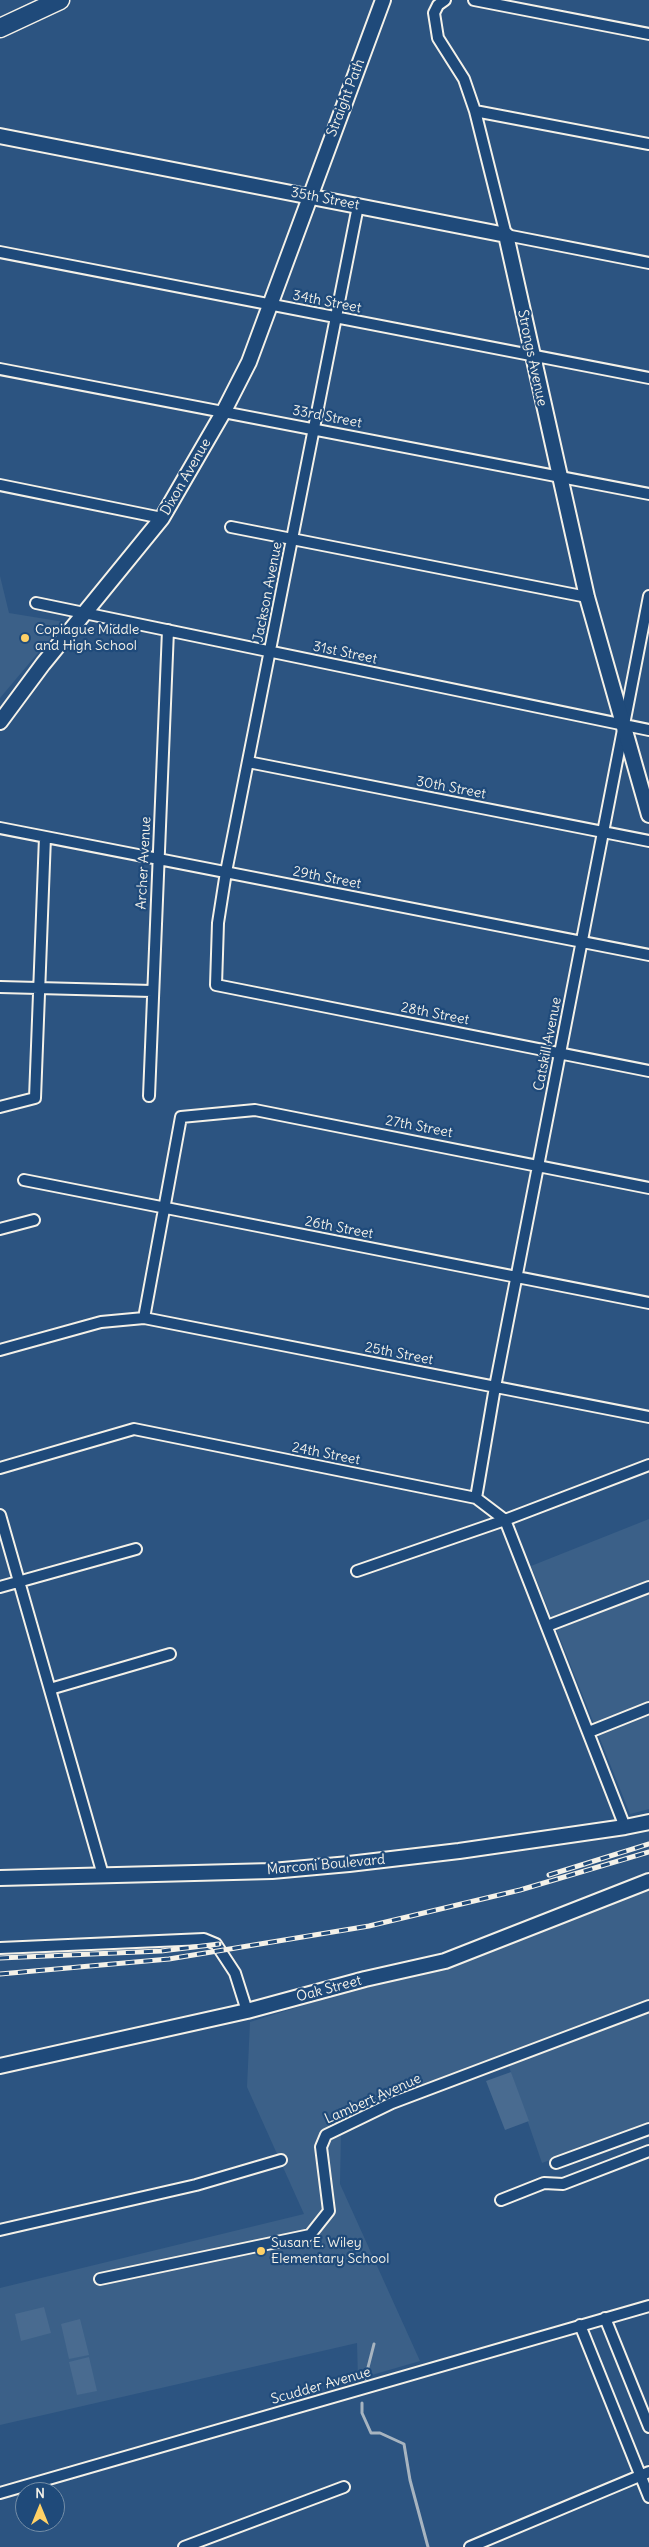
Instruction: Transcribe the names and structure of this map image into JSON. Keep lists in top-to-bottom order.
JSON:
{
  "streets": {
    "street": [
      "Straight Path",
      "35th Street",
      "34th Street",
      "Strongs Avenue",
      "33rd Street",
      "Dixon Avenue",
      "Jackson Avenue",
      "31st Street",
      "30th Street",
      "Archer Avenue",
      "29th Street",
      "28th Street",
      "Catskill Avenue",
      "27th Street",
      "26th Street",
      "25th Street",
      "24th Street",
      "Marconi Boulevard",
      "Oak Street",
      "Lambert Avenue",
      "Scudder Avenue"
    ]
  },
  "crossings": [
    ["Straight Path", "35th Street"],
    ["Straight Path", "Dixon Avenue"],
    ["35th Street", "Strongs Avenue"],
    ["35th Street", "Dixon Avenue"],
    ["35th Street", "Jackson Avenue"],
    ["34th Street", "Strongs Avenue"],
    ["34th Street", "Dixon Avenue"],
    ["34th Street", "Jackson Avenue"],
    ["Strongs Avenue", "33rd Street"],
    ["Strongs Avenue", "31st Street"],
    ["Strongs Avenue", "Catskill Avenue"],
    ["33rd Street", "Dixon Avenue"],
    ["33rd Street", "Jackson Avenue"],
    ["Dixon Avenue", "31st Street"],
    ["Jackson Avenue", "31st Street"],
    ["Jackson Avenue", "30th Street"],
    ["Jackson Avenue", "29th Street"],
    ["Jackson Avenue", "28th Street"],
    ["31st Street", "Archer Avenue"],
    ["31st Street", "Catskill Avenue"],
    ["30th Street", "Catskill Avenue"],
    ["Archer Avenue", "29th Street"],
    ["29th Street", "Catskill Avenue"],
    ["28th Street", "Catskill Avenue"],
    ["Catskill Avenue", "27th Street"],
    ["Catskill Avenue", "26th Street"],
    ["Catskill Avenue", "25th Street"],
    ["Catskill Avenue", "24th Street"],
    ["27th Street", "26th Street"]
  ],
  "places": ["Copiague Middle and High School", "Susan E. Wiley Elementary School"],
  "north": "top"
}
